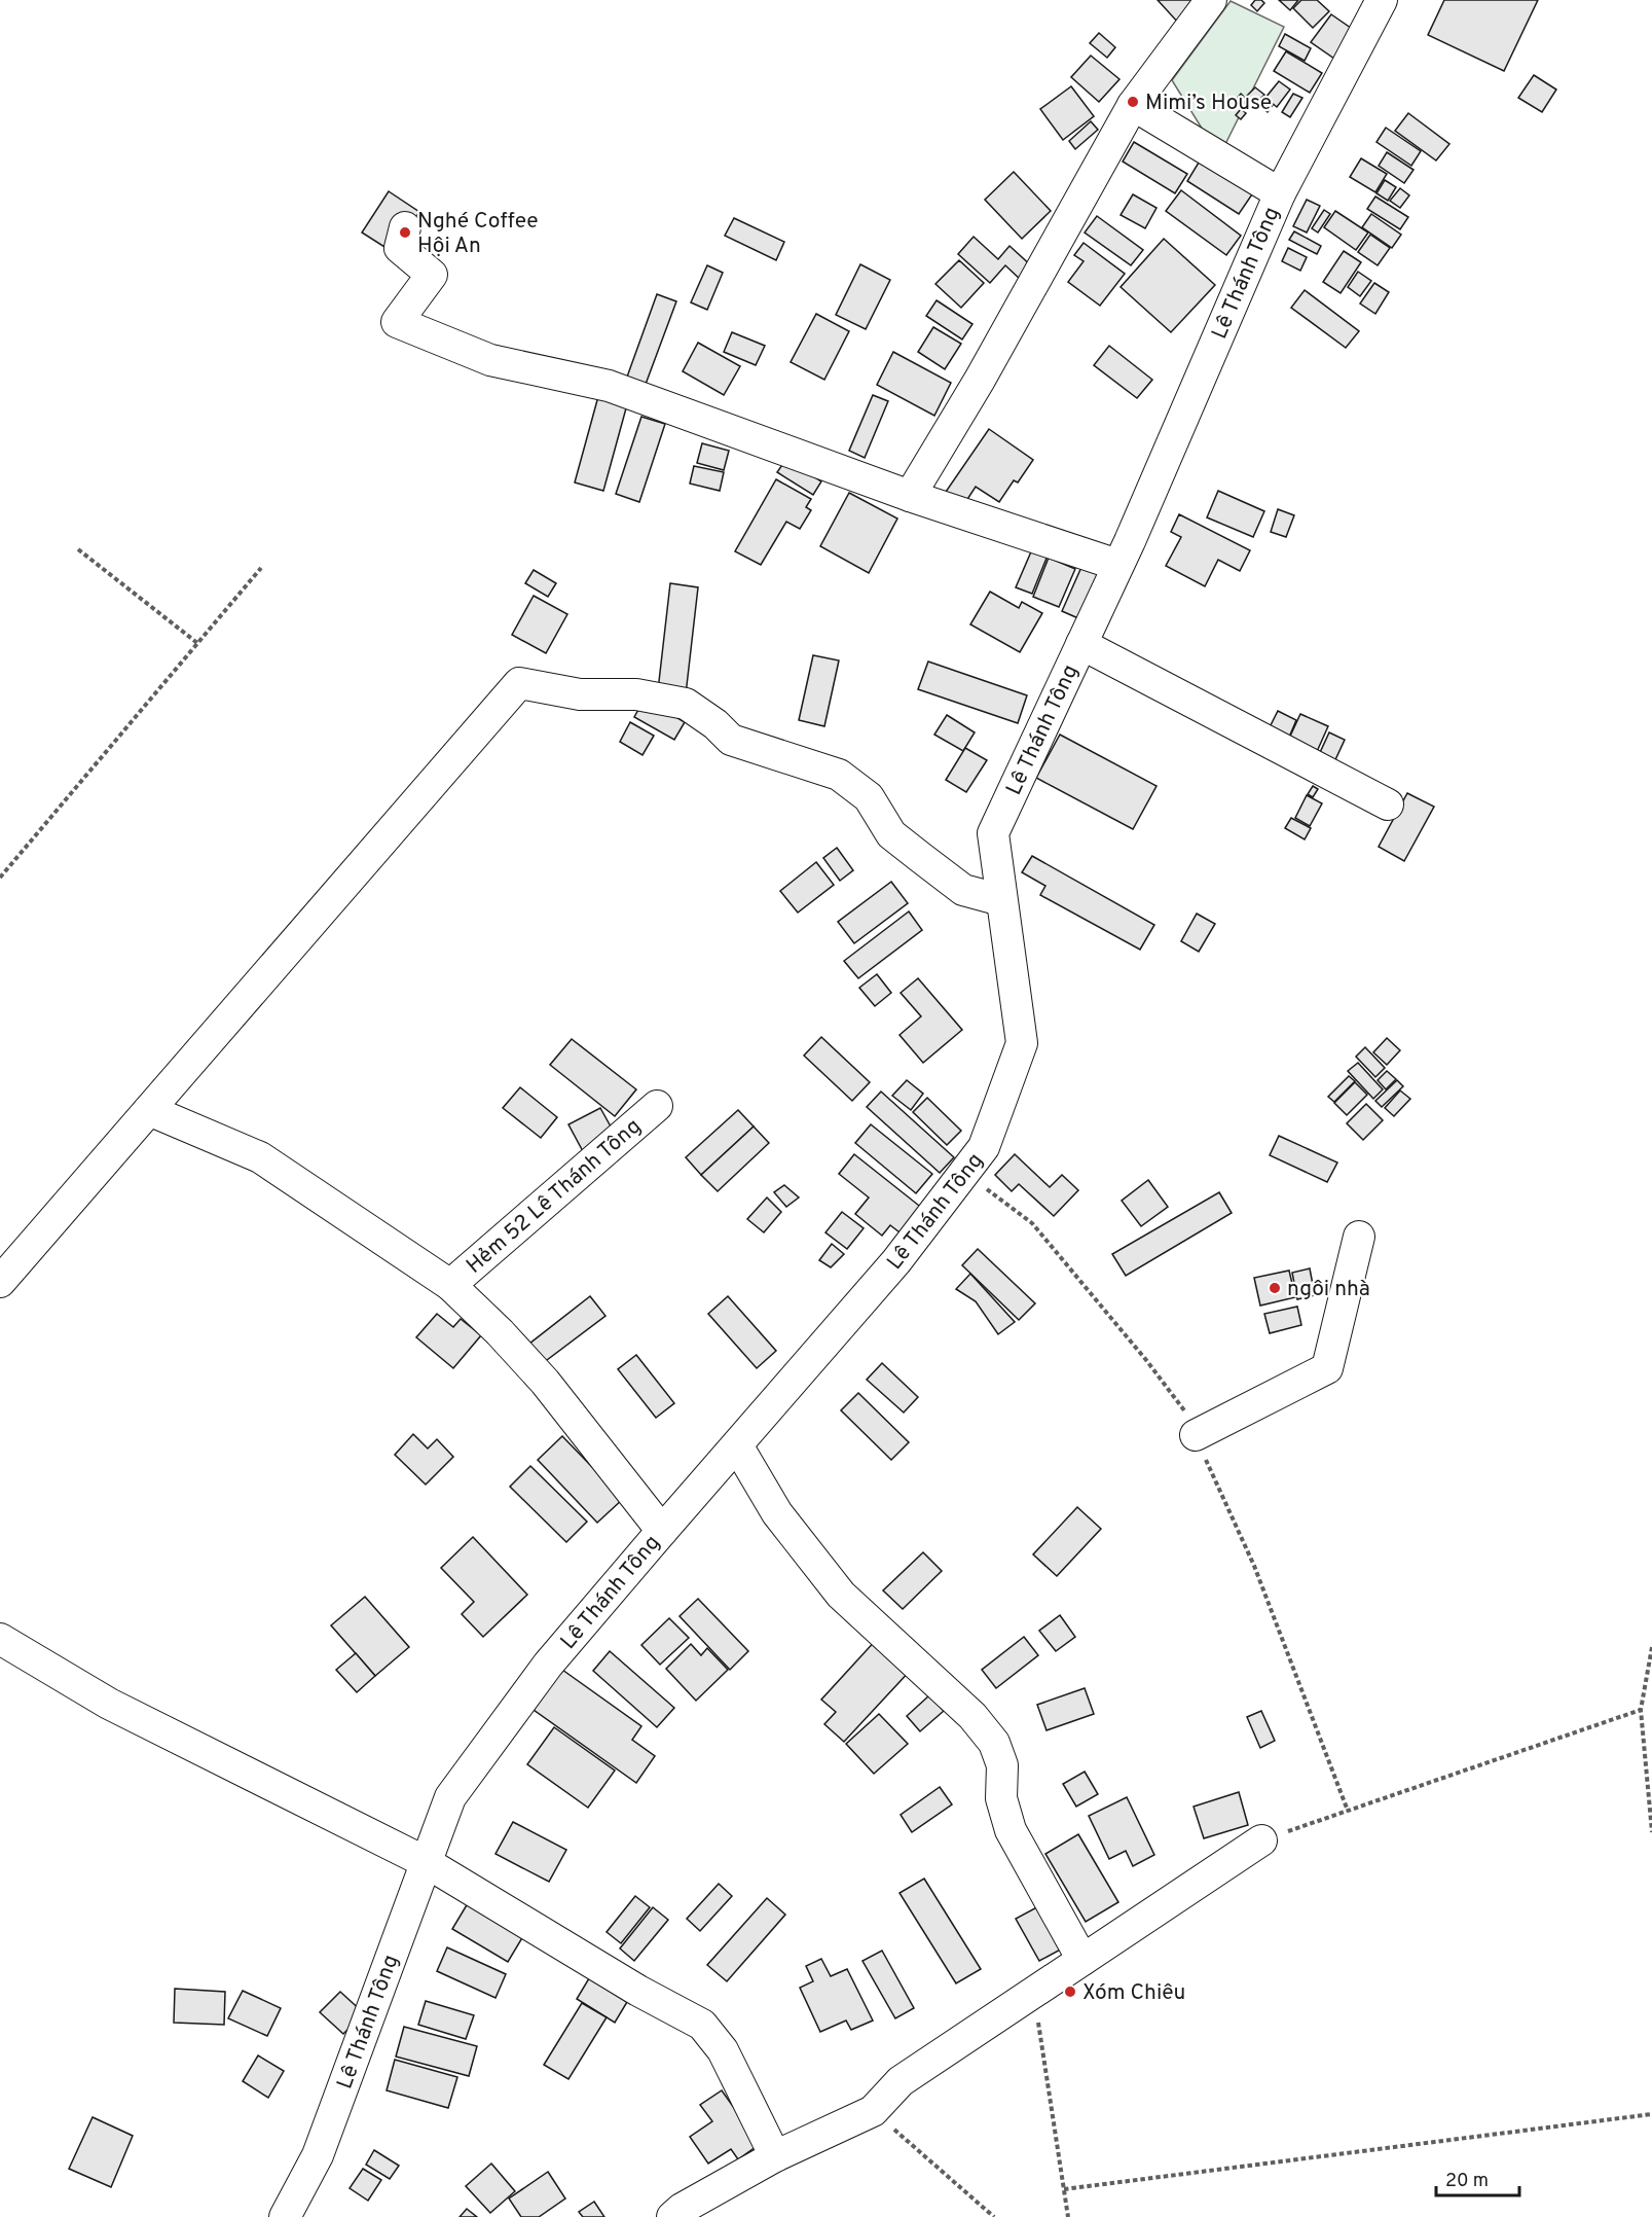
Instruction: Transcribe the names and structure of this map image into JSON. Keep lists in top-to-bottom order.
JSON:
{
  "streets": {
    "street": ["Lê Thánh Tông", "Hẻm 52 Lê Thánh Tông"]
  },
  "places": [
    "Mimi’s House",
    "Nghé Coffee Hội An",
    "ngôi nhà",
    "Xóm Chiêu"
  ],
  "scale_bar": "20 m"
}
